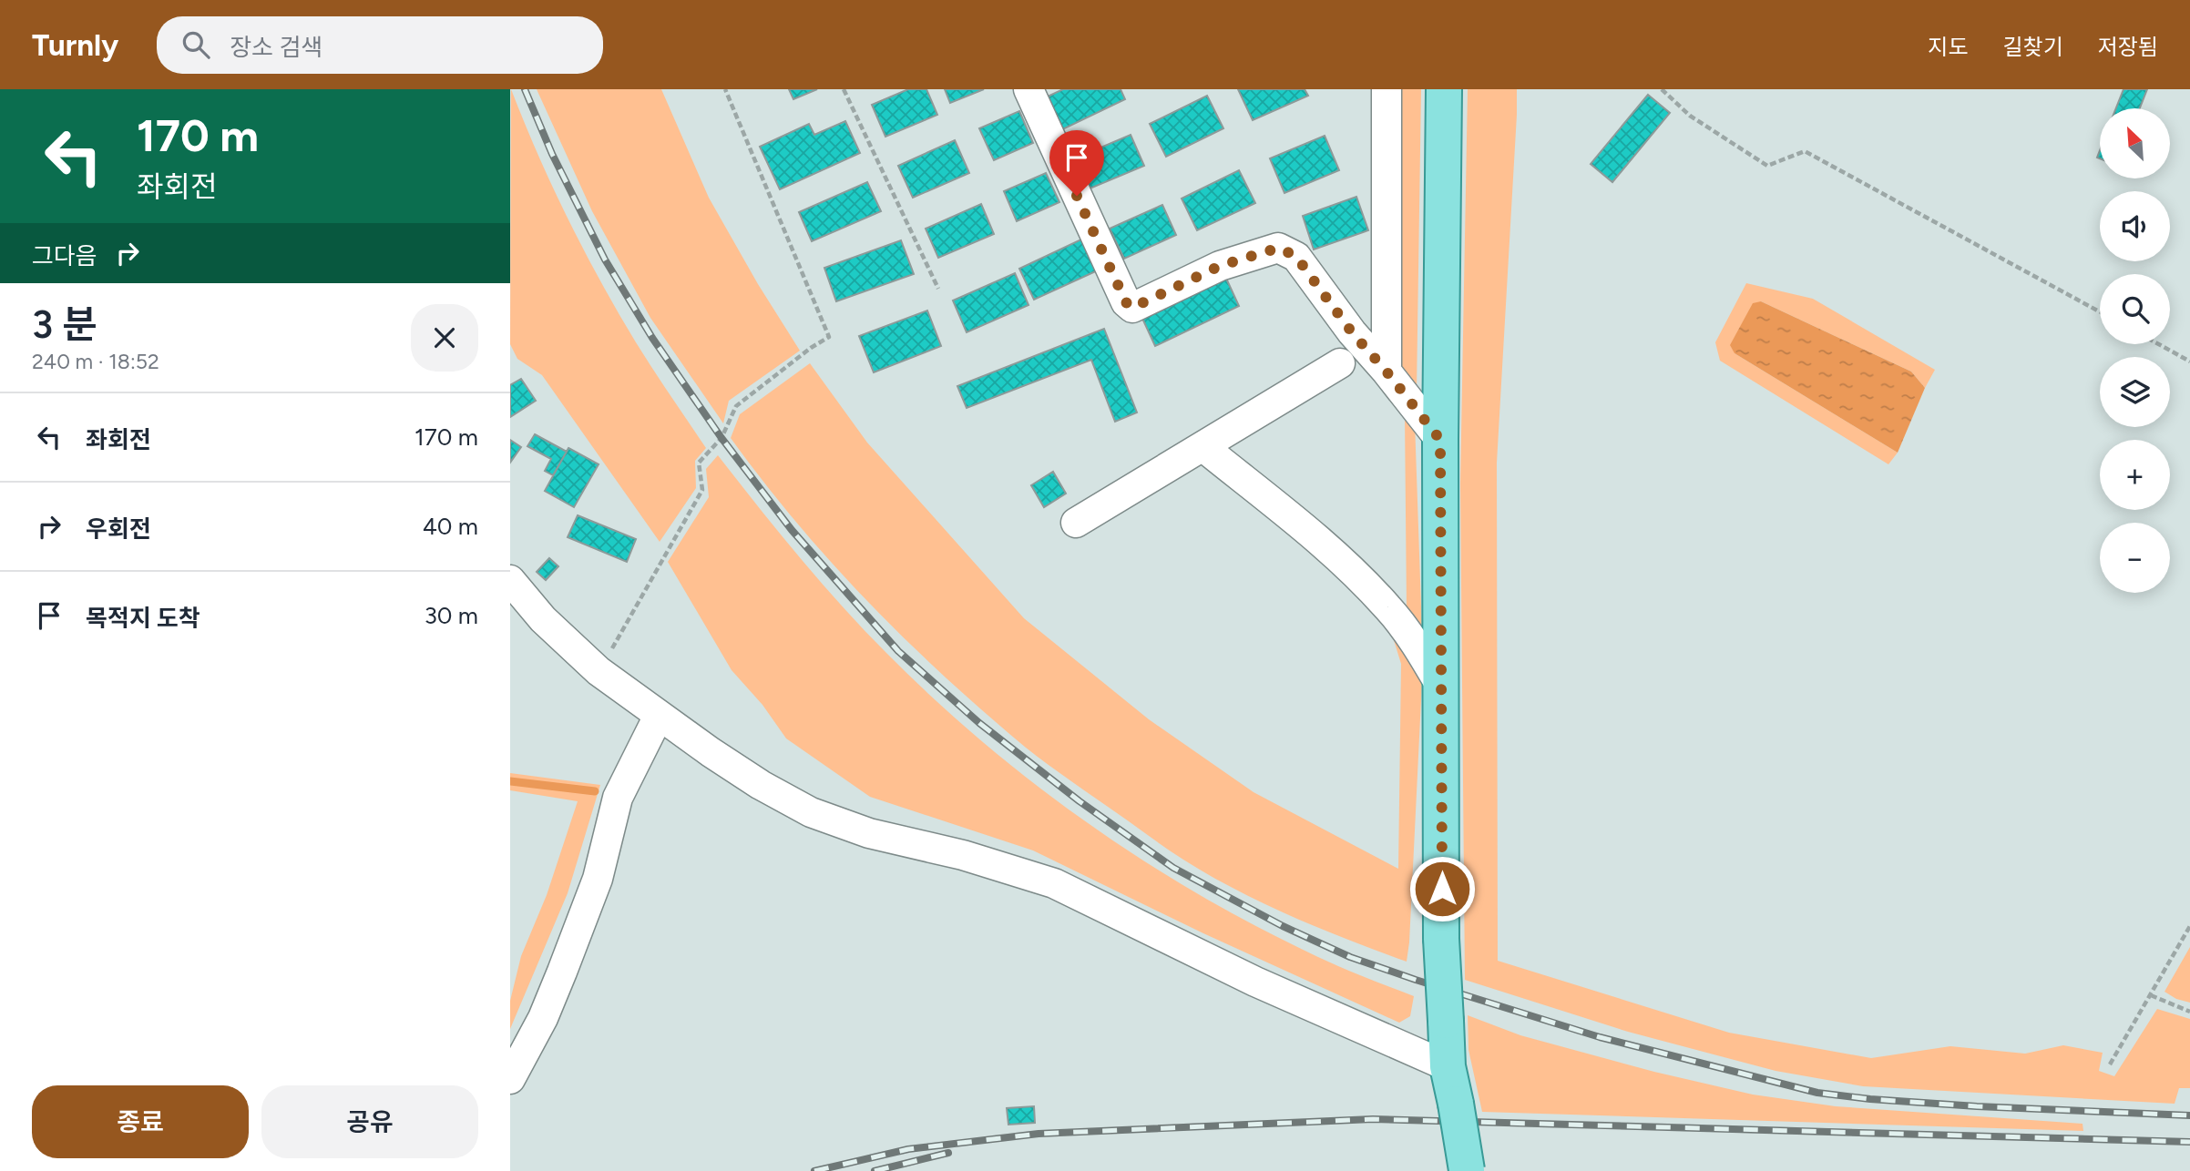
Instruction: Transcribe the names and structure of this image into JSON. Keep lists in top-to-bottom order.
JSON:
{
  "north": "top left",
  "page": {
    "header": "Turnly",
    "search": "장소 검색",
    "nav": ["지도", "길찾기", "저장됨"],
    "turn": ["170 m", "좌회전"],
    "map_buttons": ["+", "−"],
    "then": "그다음",
    "heading": ["3 분", "240 m · 18:52"],
    "list": [
      {
        "name": "좌회전",
        "value": "170 m"
      },
      {
        "name": "우회전",
        "value": "40 m"
      },
      {
        "name": "목적지 도착",
        "value": "30 m"
      }
    ],
    "buttons": ["종료", "공유"]
  }
}
